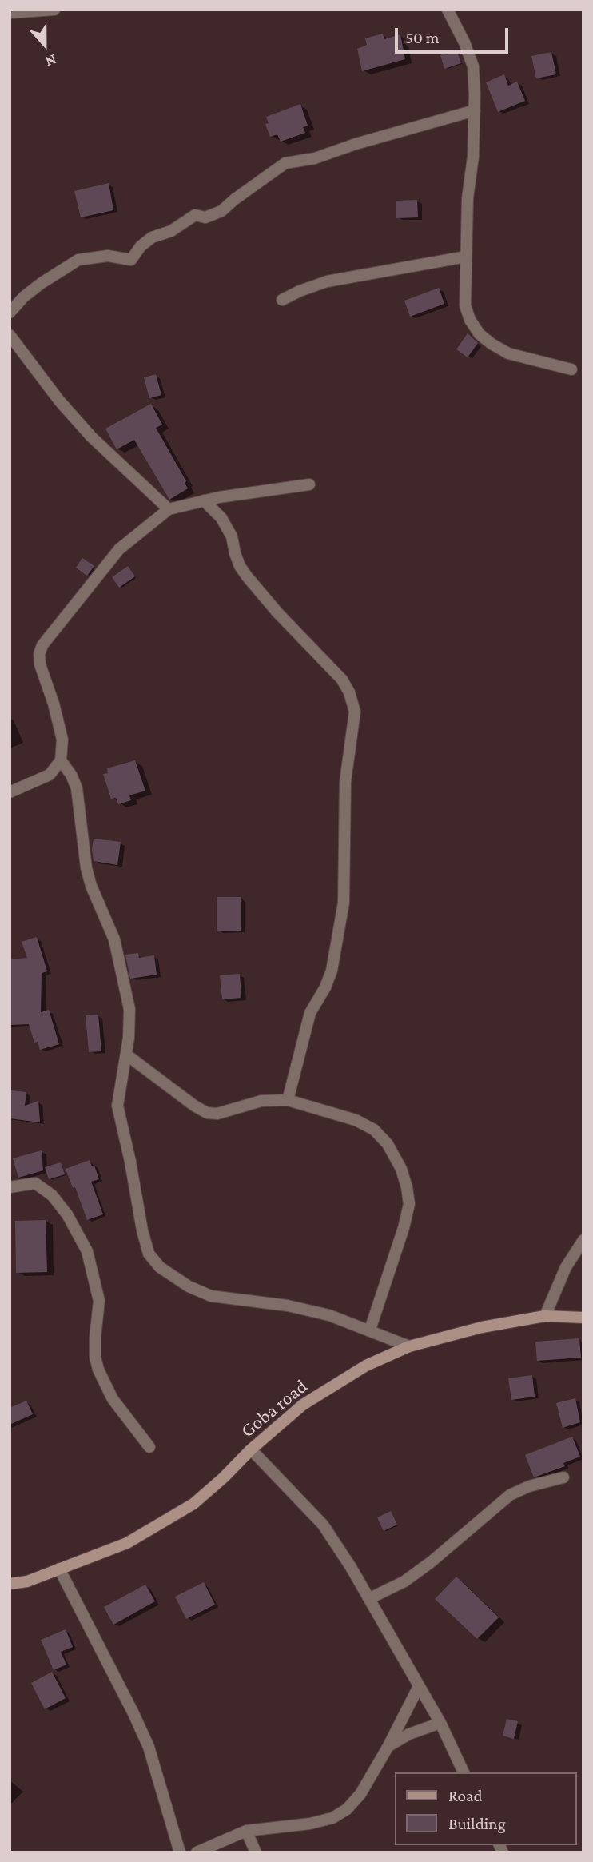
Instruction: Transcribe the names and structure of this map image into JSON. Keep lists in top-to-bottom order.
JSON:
{
  "streets": {
    "street": ["Goba road"]
  },
  "legend": ["Road", "Building"],
  "scale_bar": "50 m",
  "north": "bottom"
}
